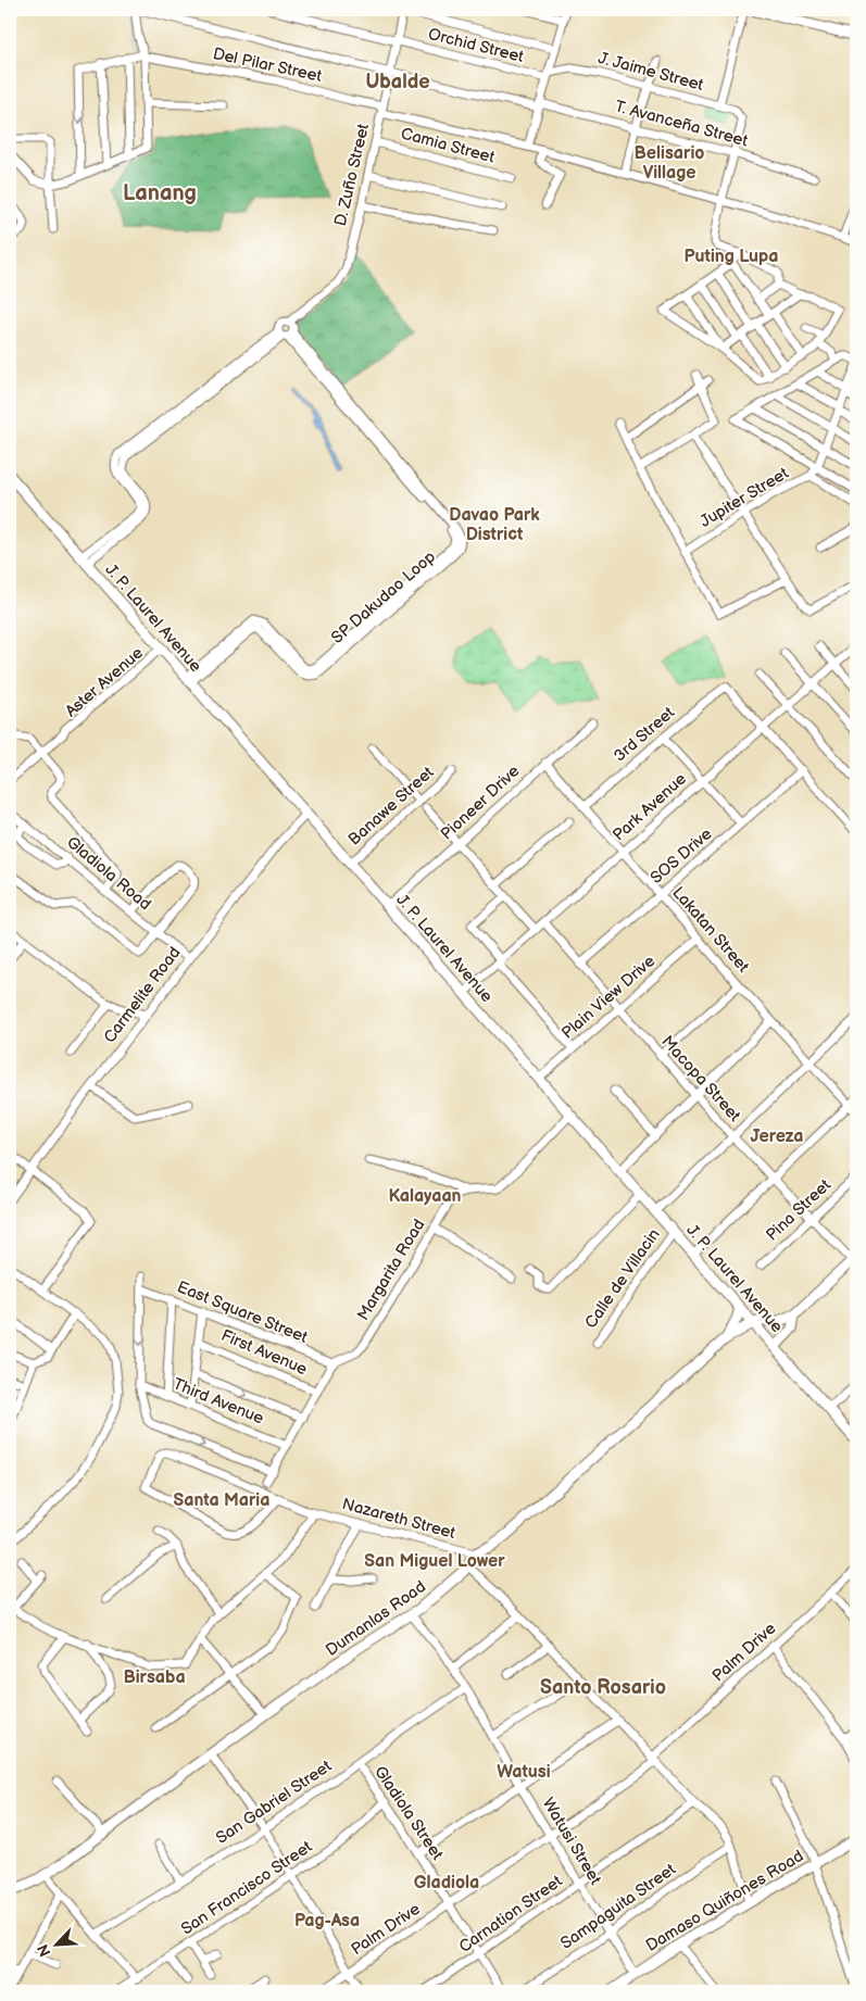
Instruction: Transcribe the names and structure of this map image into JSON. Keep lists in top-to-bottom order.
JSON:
{
  "streets": {
    "main road": ["J. P. Laurel Avenue", "Dumanlas Road", "Damaso Quiñones Road"],
    "street": [
      "Orchid Street",
      "Del Pilar Street",
      "J. Jaime Street",
      "T. Avanceña Street",
      "Camia Street",
      "D. Zuño Street",
      "Jupiter Street",
      "SP Dakudao Loop",
      "Aster Avenue",
      "3rd Street",
      "Pioneer Drive",
      "Banawe Street",
      "Park Avenue",
      "SOS Drive",
      "Gladiola Road",
      "Lakatan Street",
      "Carmelite Road",
      "Plain View Drive",
      "Macopa Street",
      "Pina Street",
      "Margarita Road",
      "Calle de Villacin",
      "East Square Street",
      "First Avenue",
      "Third Avenue",
      "Nazareth Street",
      "Palm Drive",
      "San Gabriel Street",
      "Gladiola Street",
      "Watusi Street",
      "San Francisco Street",
      "Sampaguita Street",
      "Carnation Street"
    ]
  },
  "crossings": [
    ["Orchid Street", "J. Jaime Street"],
    ["Orchid Street", "D. Zuño Street"],
    ["Del Pilar Street", "D. Zuño Street"],
    ["J. Jaime Street", "T. Avanceña Street"],
    ["Camia Street", "D. Zuño Street"],
    ["D. Zuño Street", "SP Dakudao Loop"],
    ["SP Dakudao Loop", "J. P. Laurel Avenue"],
    ["J. P. Laurel Avenue", "Aster Avenue"],
    ["J. P. Laurel Avenue", "Pioneer Drive"],
    ["J. P. Laurel Avenue", "Banawe Street"],
    ["J. P. Laurel Avenue", "Park Avenue"],
    ["J. P. Laurel Avenue", "Carmelite Road"],
    ["J. P. Laurel Avenue", "Plain View Drive"],
    ["J. P. Laurel Avenue", "Calle de Villacin"],
    ["3rd Street", "Park Avenue"],
    ["3rd Street", "Lakatan Street"],
    ["Pioneer Drive", "Lakatan Street"],
    ["Park Avenue", "Lakatan Street"],
    ["Park Avenue", "Macopa Street"],
    ["SOS Drive", "Lakatan Street"],
    ["SOS Drive", "Macopa Street"],
    ["Gladiola Road", "Carmelite Road"],
    ["Lakatan Street", "Plain View Drive"],
    ["Plain View Drive", "Macopa Street"],
    ["Macopa Street", "Pina Street"],
    ["Margarita Road", "East Square Street"],
    ["Nazareth Street", "Dumanlas Road"],
    ["Dumanlas Road", "Watusi Street"],
    ["Palm Drive", "Gladiola Street"],
    ["Palm Drive", "Watusi Street"],
    ["San Gabriel Street", "Gladiola Street"],
    ["San Gabriel Street", "Watusi Street"],
    ["Gladiola Street", "San Francisco Street"],
    ["Gladiola Street", "Carnation Street"],
    ["Watusi Street", "Damaso Quiñones Road"],
    ["Watusi Street", "Sampaguita Street"],
    ["Watusi Street", "Carnation Street"]
  ],
  "districts": [
    "Ubalde",
    "Belisario Village",
    "Lanang",
    "Puting Lupa",
    "Davao Park District",
    "Jereza",
    "Kalayaan",
    "Santa Maria",
    "San Miguel Lower",
    "Birsaba",
    "Santo Rosario",
    "Watusi",
    "Gladiola",
    "Pag-Asa"
  ],
  "north": "bottom left"
}
